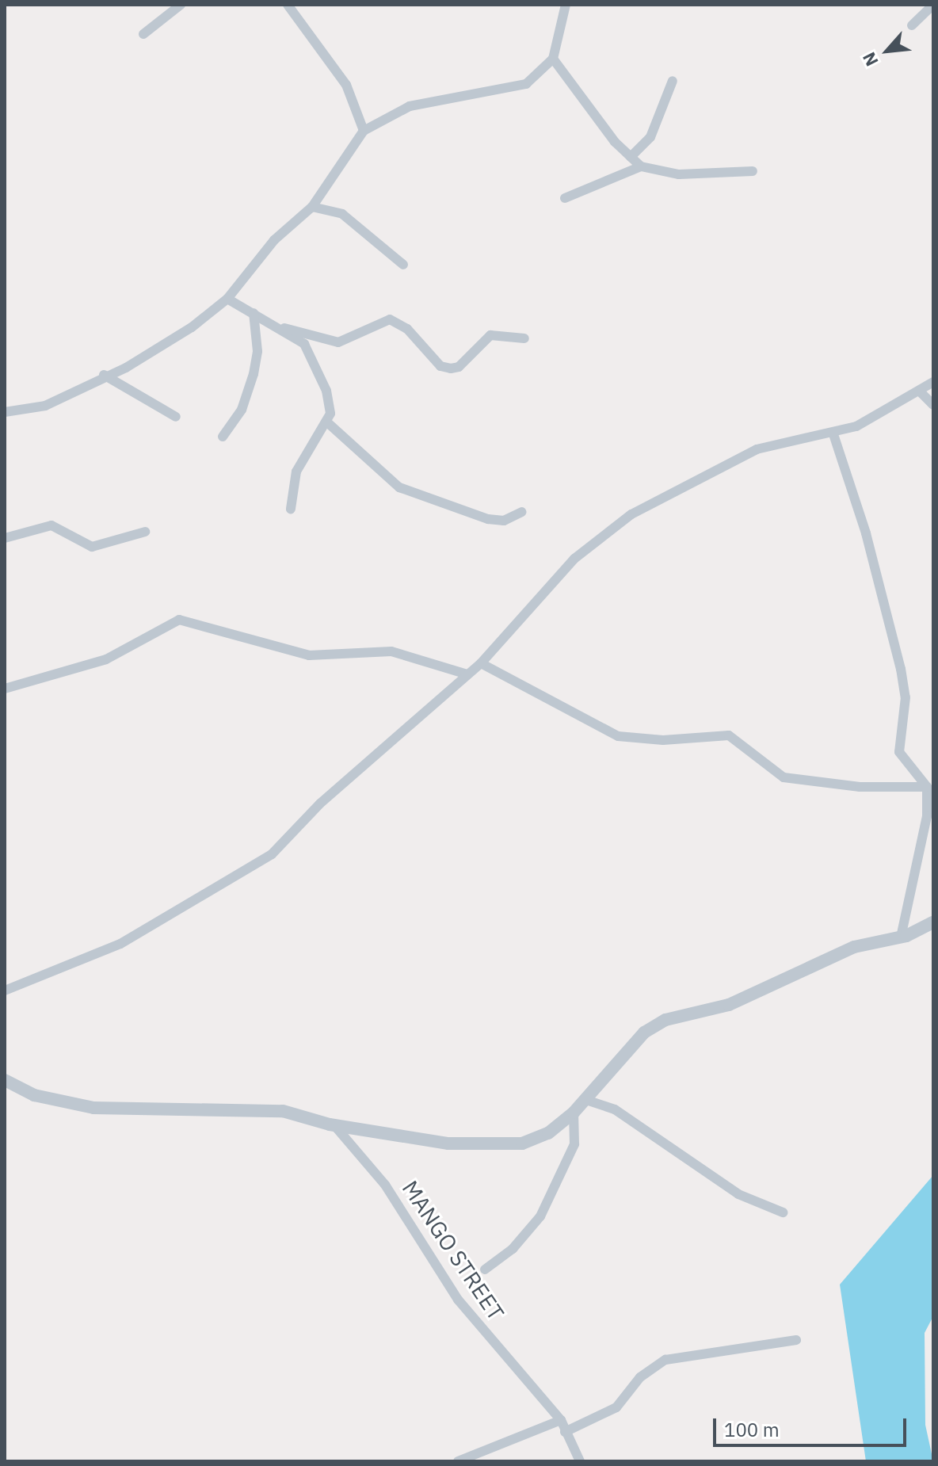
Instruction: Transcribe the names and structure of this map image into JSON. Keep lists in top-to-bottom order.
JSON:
{
  "streets": {
    "street": ["MANGO STREET"]
  },
  "scale_bar": "100 m",
  "north": "bottom left"
}
